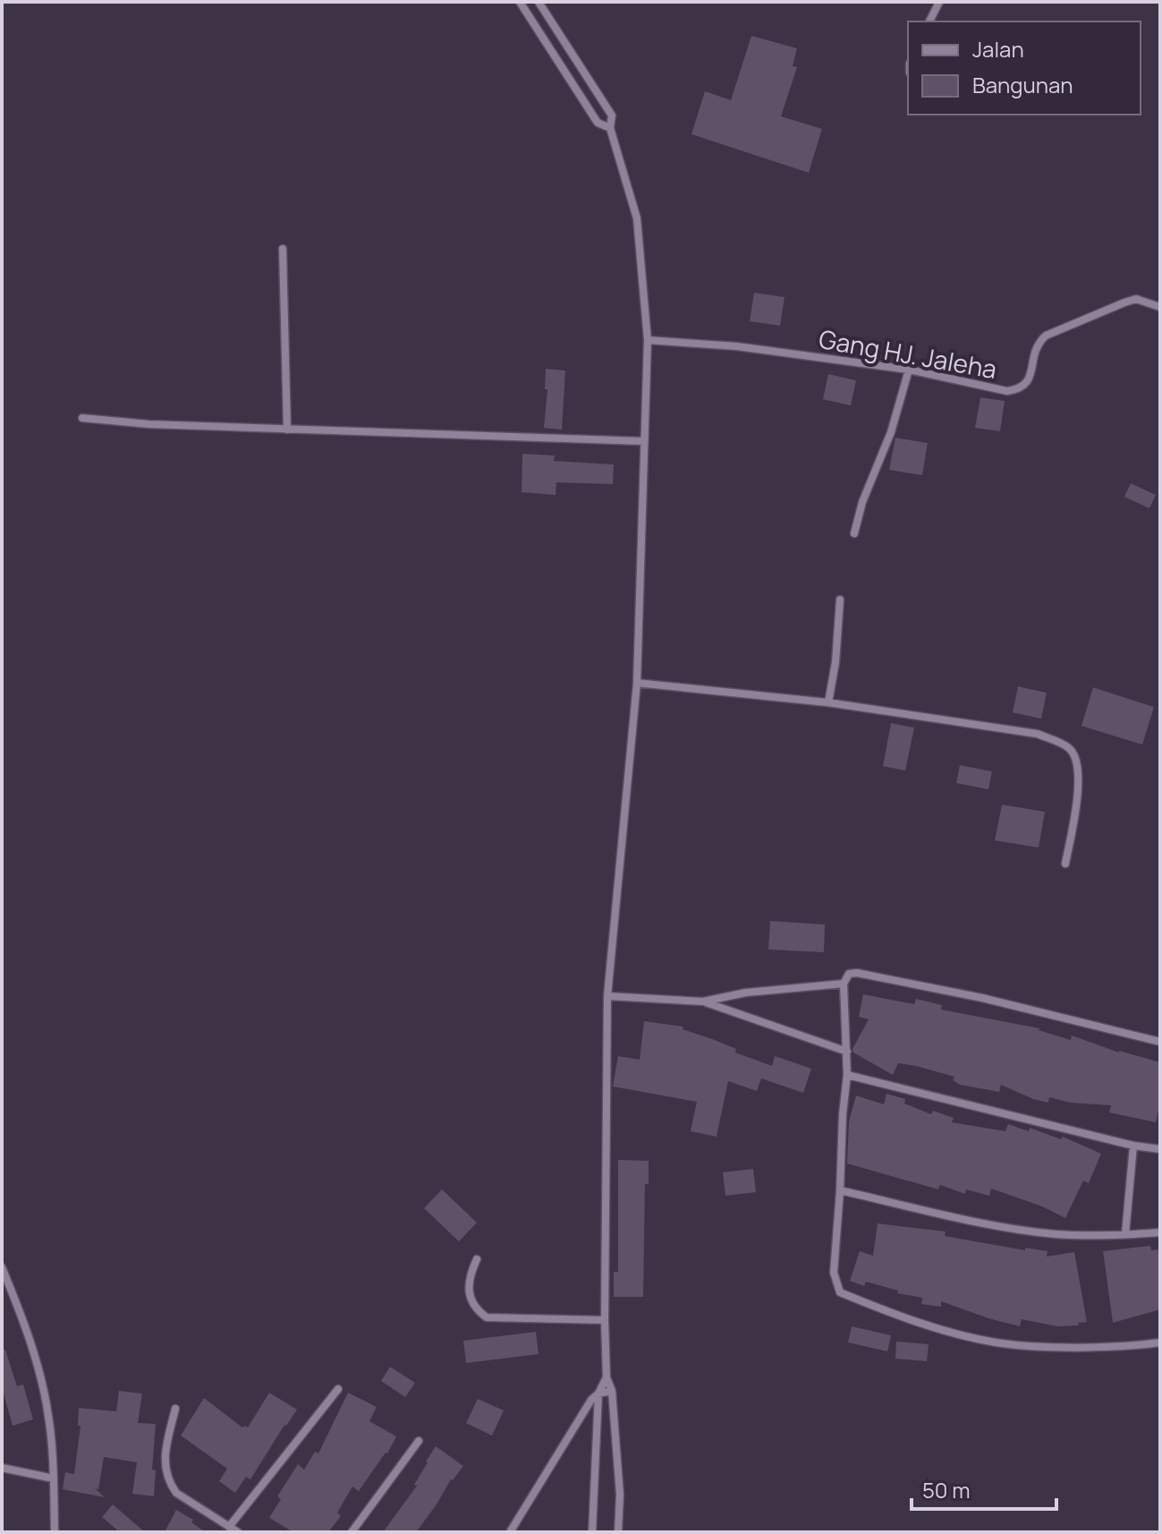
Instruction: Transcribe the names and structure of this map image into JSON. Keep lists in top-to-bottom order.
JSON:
{
  "streets": {
    "street": ["Gang HJ. Jaleha"]
  },
  "legend": ["Jalan", "Bangunan"],
  "scale_bar": "50 m"
}
